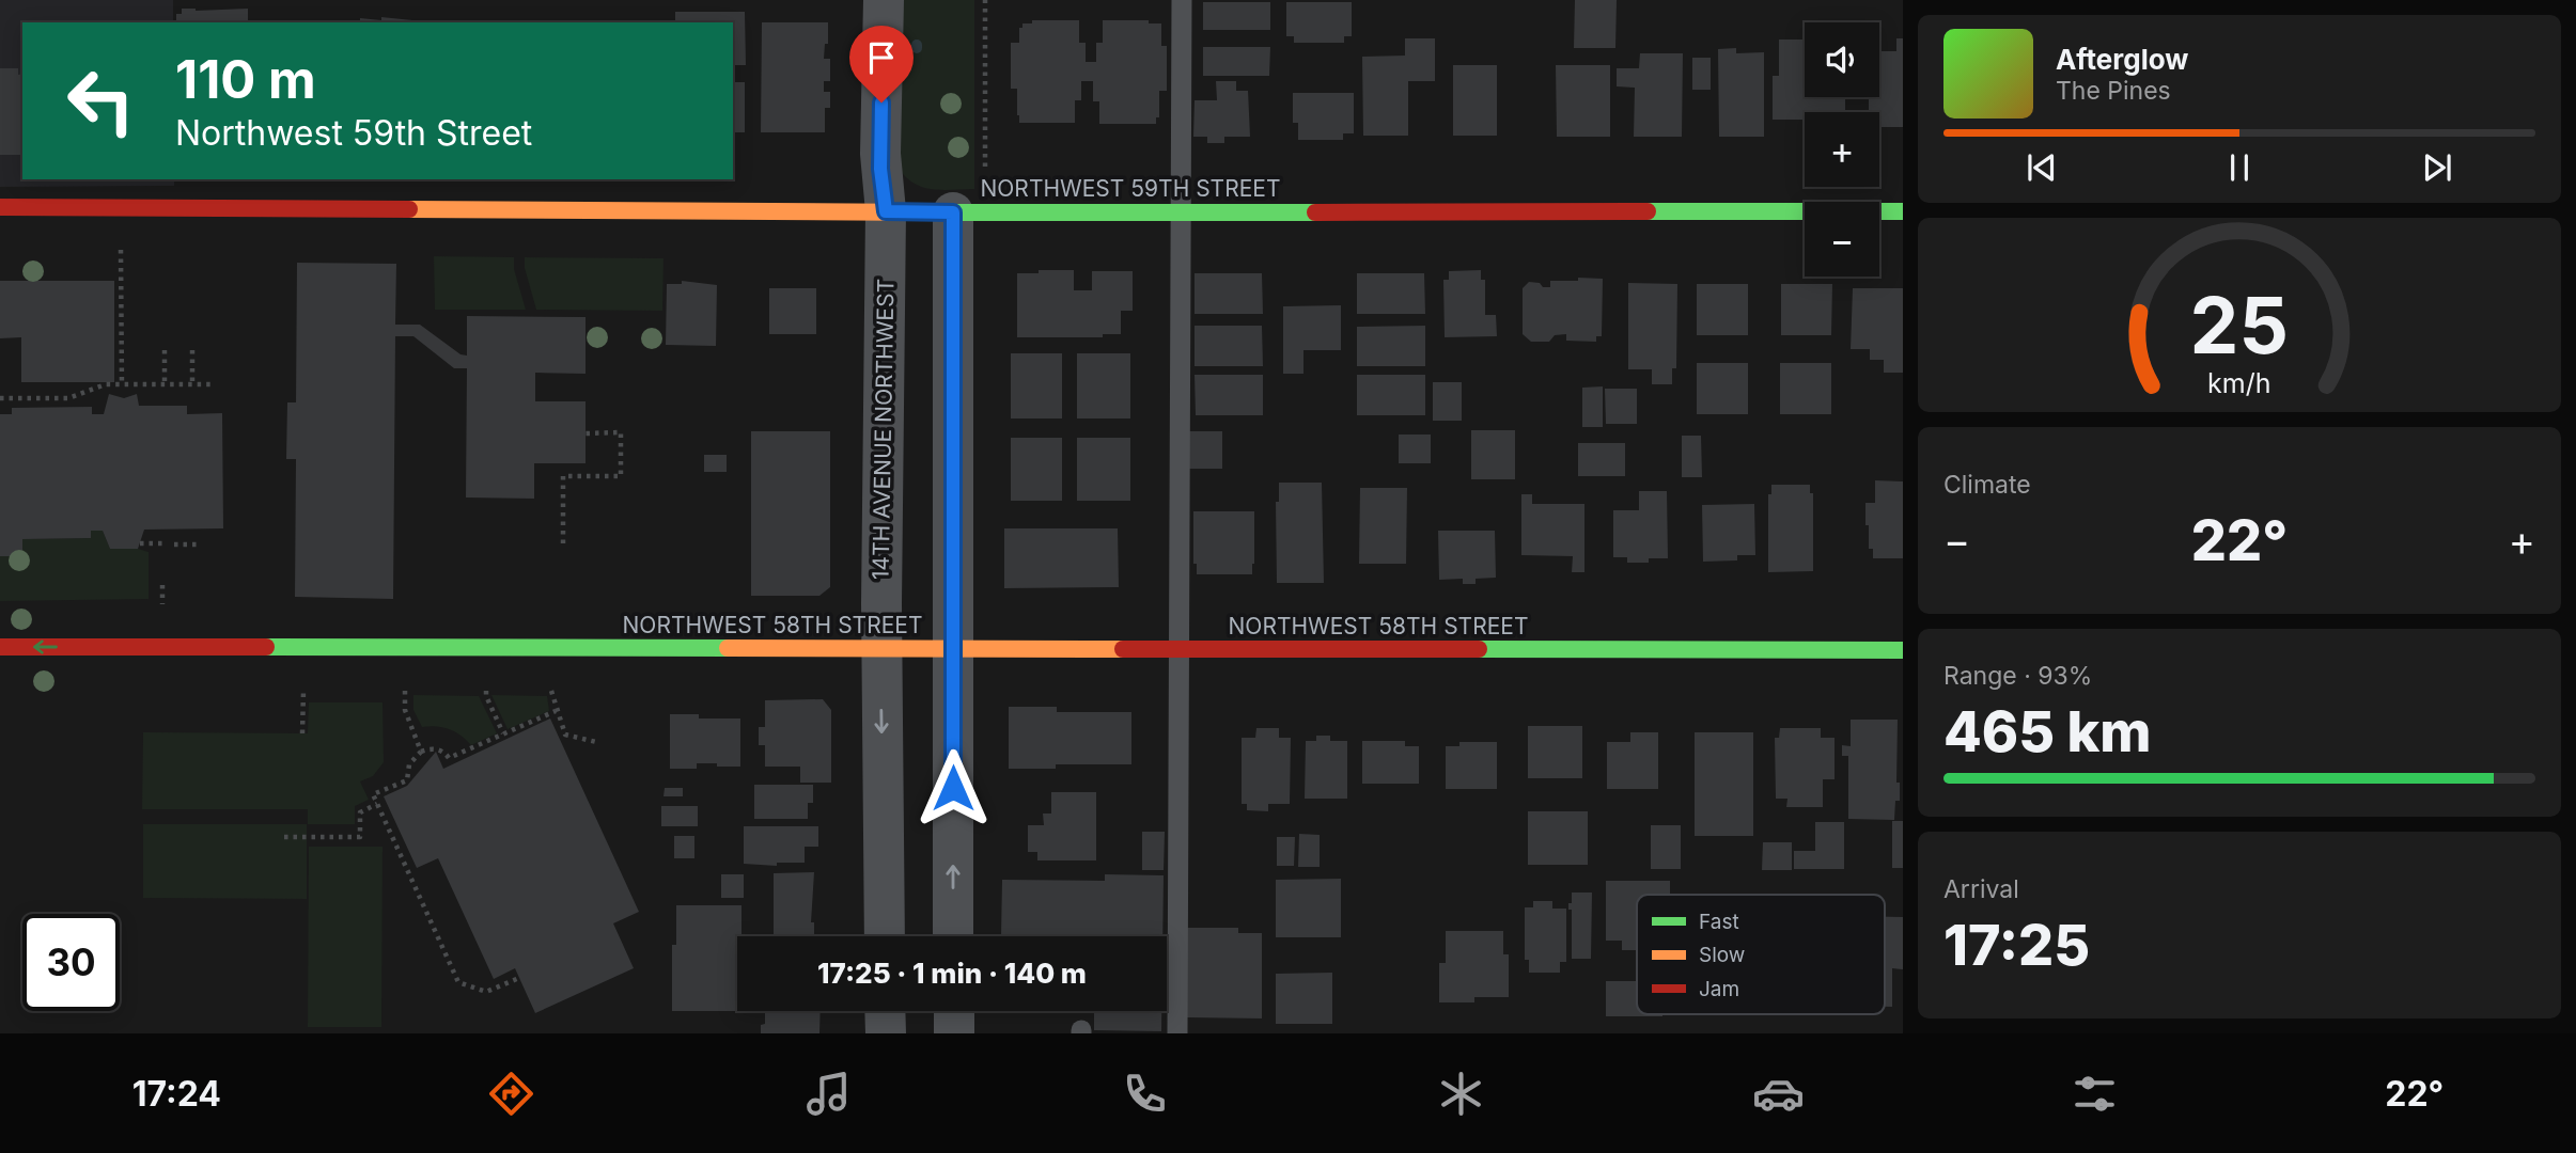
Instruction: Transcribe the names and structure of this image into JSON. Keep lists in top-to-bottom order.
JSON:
{
  "streets": {
    "street": ["NORTHWEST 59TH STREET", "14TH AVENUE NORTHWEST", "NORTHWEST 58TH STREET"]
  },
  "crossings": [
    ["NORTHWEST 59TH STREET", "14TH AVENUE NORTHWEST"],
    ["14TH AVENUE NORTHWEST", "NORTHWEST 58TH STREET"]
  ],
  "one_way": ["NORTHWEST 58TH STREET"],
  "legend": ["Fast", "Slow", "Jam"],
  "page": {
    "map_buttons": ["+", "−"],
    "turn": ["110 m", "Northwest 59th Street"],
    "song": ["Afterglow", "The Pines"],
    "tile": [
      "Climate",
      ["Range · 93%", "465 km"],
      ["Arrival", "17:25"]
    ],
    "heat": ["−", "22°", "+"],
    "limit": "30",
    "trip": "17:25 · 1 min · 140 m",
    "tabs": ["17:24", "22°"],
    "gauge": ["25", "km/h"]
  }
}
